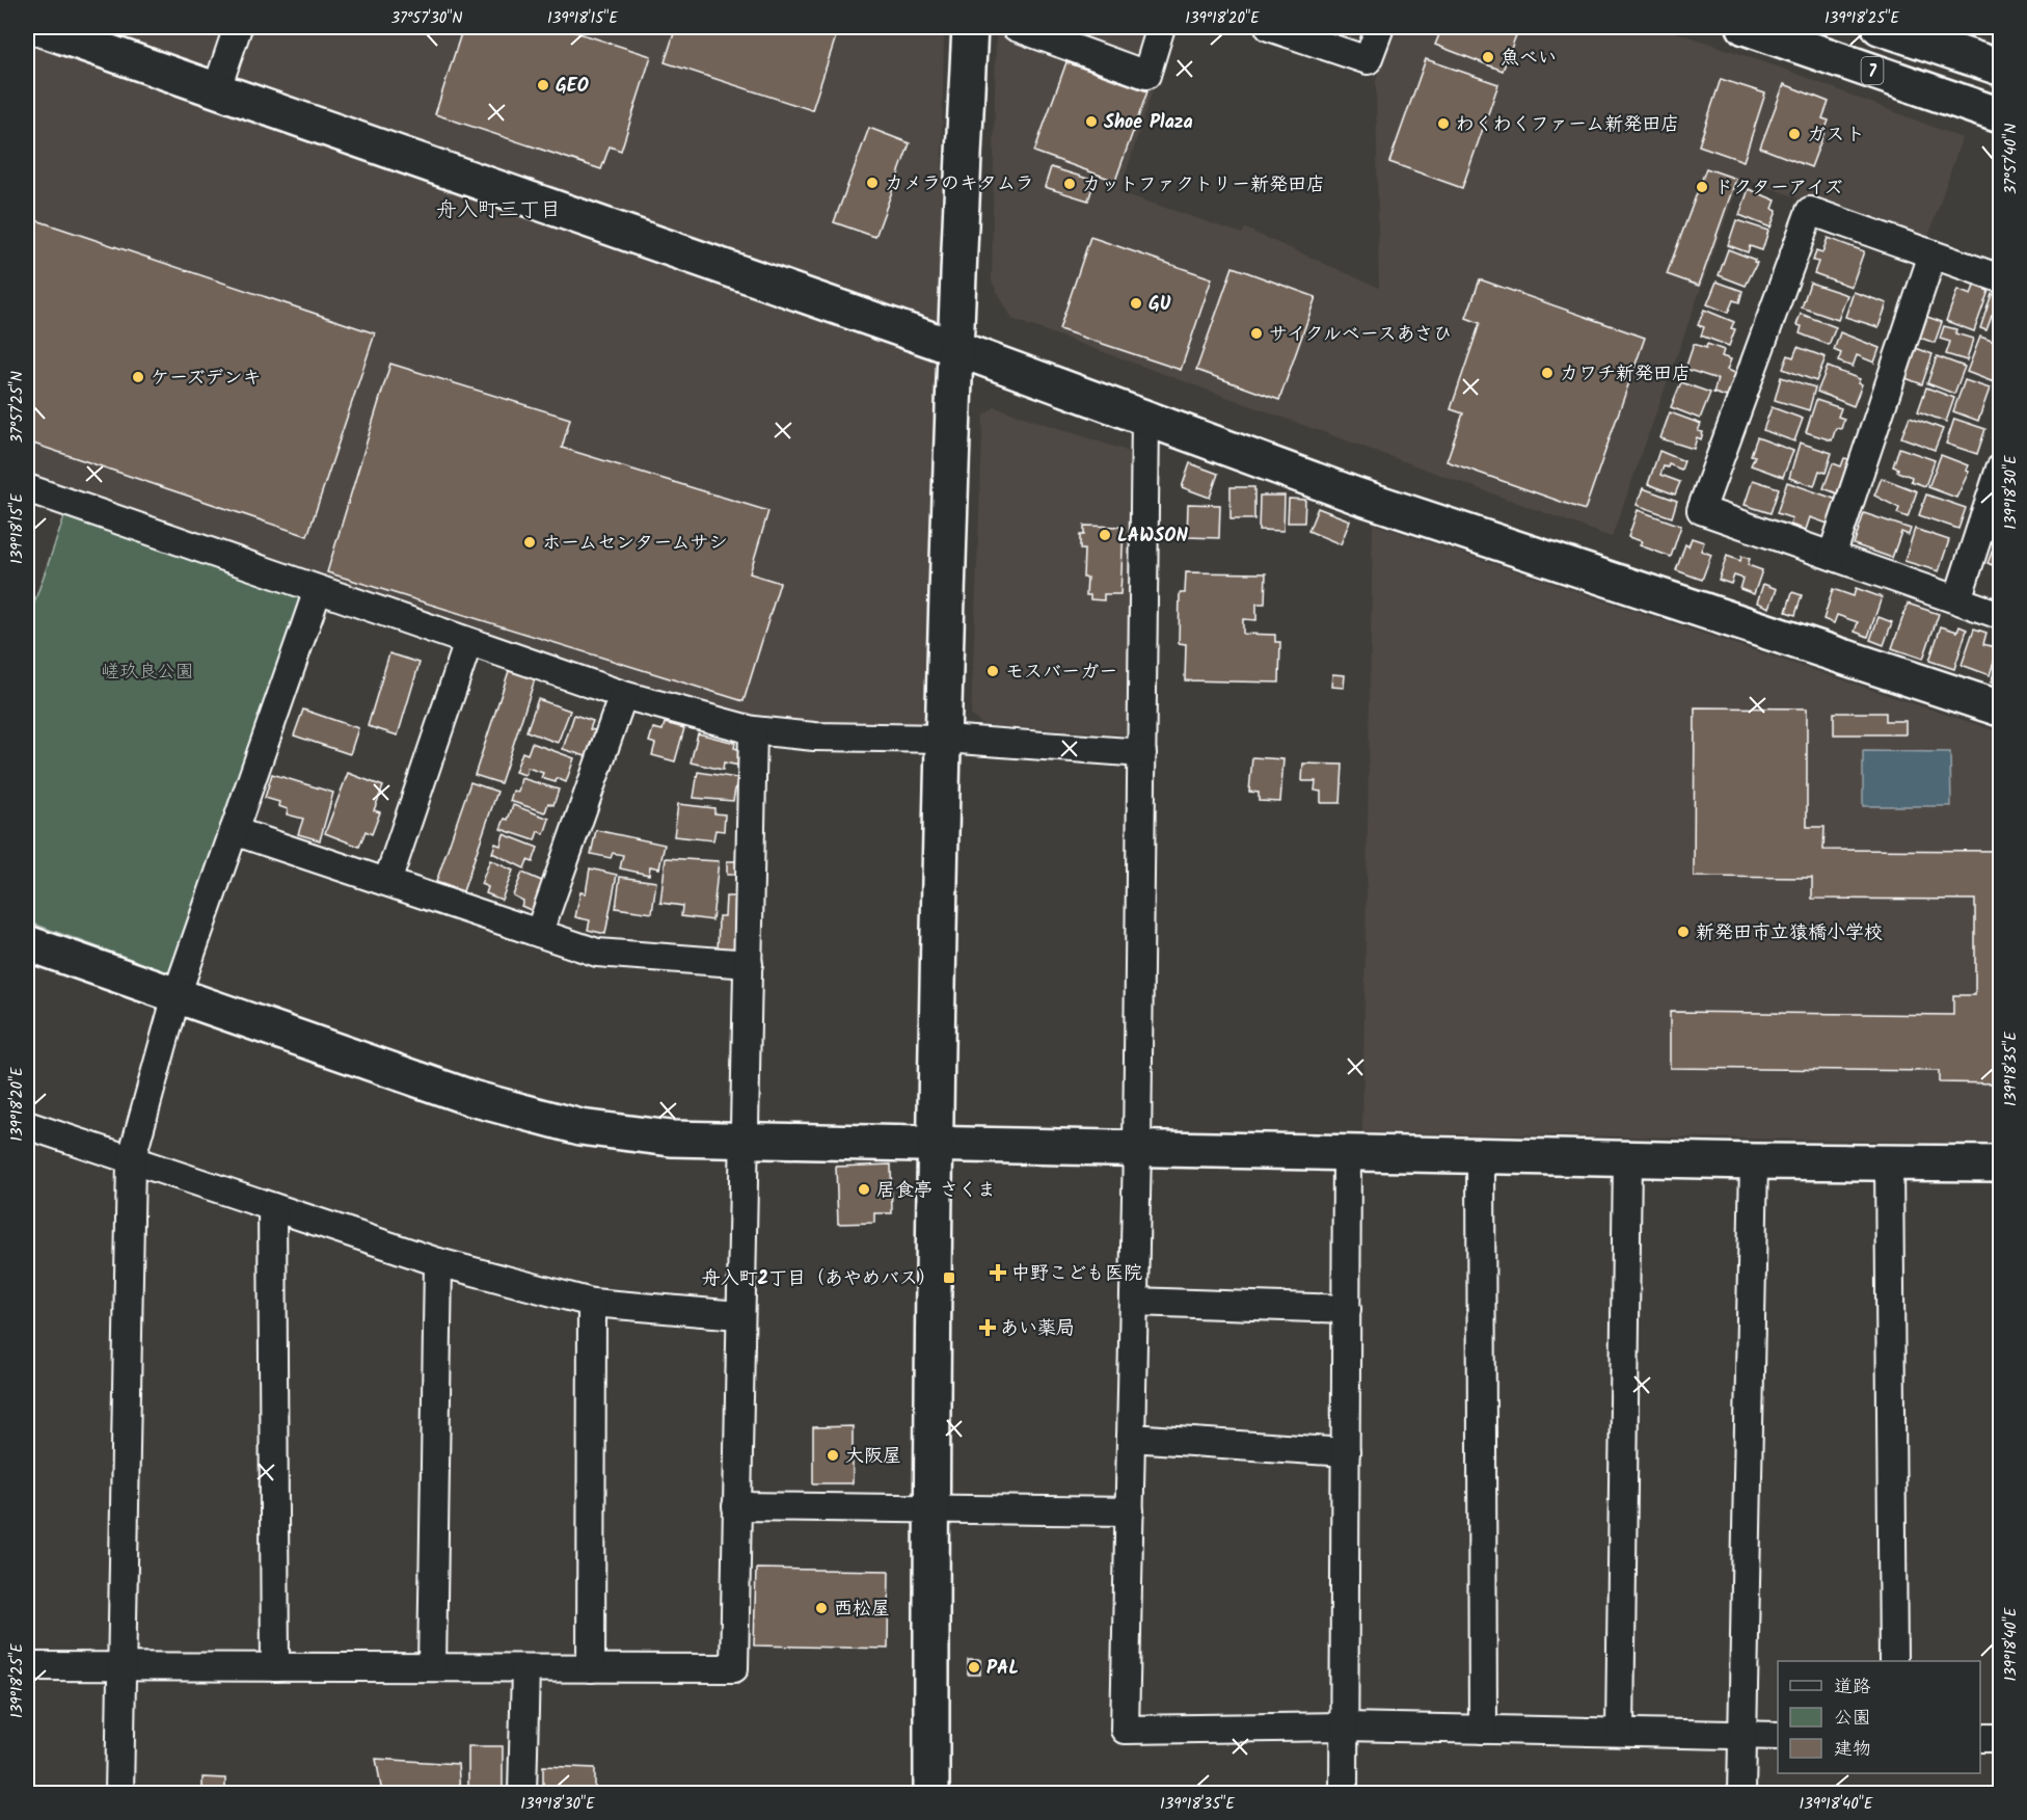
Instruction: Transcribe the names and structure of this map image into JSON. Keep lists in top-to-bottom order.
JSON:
{
  "streets": {
    "main road": ["7"]
  },
  "districts": ["舟入町三丁目"],
  "parks": ["嵯玖良公園"],
  "places": {
    "other": [
      "魚べい",
      "GEO",
      "Shoe Plaza",
      "わくわくファーム新発田店",
      "ガスト",
      "カメラのキタムラ",
      "カットファクトリー新発田店",
      "ドクターアイズ",
      "GU",
      "サイクルベースあさひ",
      "カワチ新発田店",
      "ケーズデンキ",
      "LAWSON",
      "ホームセンタームサシ",
      "モスバーガー",
      "新発田市立猿橋小学校",
      "居食亭 さくま",
      "大阪屋",
      "西松屋",
      "PAL"
    ],
    "health": ["中野こども医院", "あい薬局"],
    "transit": ["舟入町2丁目（あやめバス）"]
  },
  "legend": ["道路", "公園", "建物"],
  "coordinates": [
    "37°57'30\"N",
    "139°18'15\"E",
    "139°18'20\"E",
    "139°18'25\"E",
    "37°57'40\"N",
    "37°57'25\"N",
    "139°18'30\"E",
    "139°18'35\"E",
    "139°18'40\"E"
  ]
}
